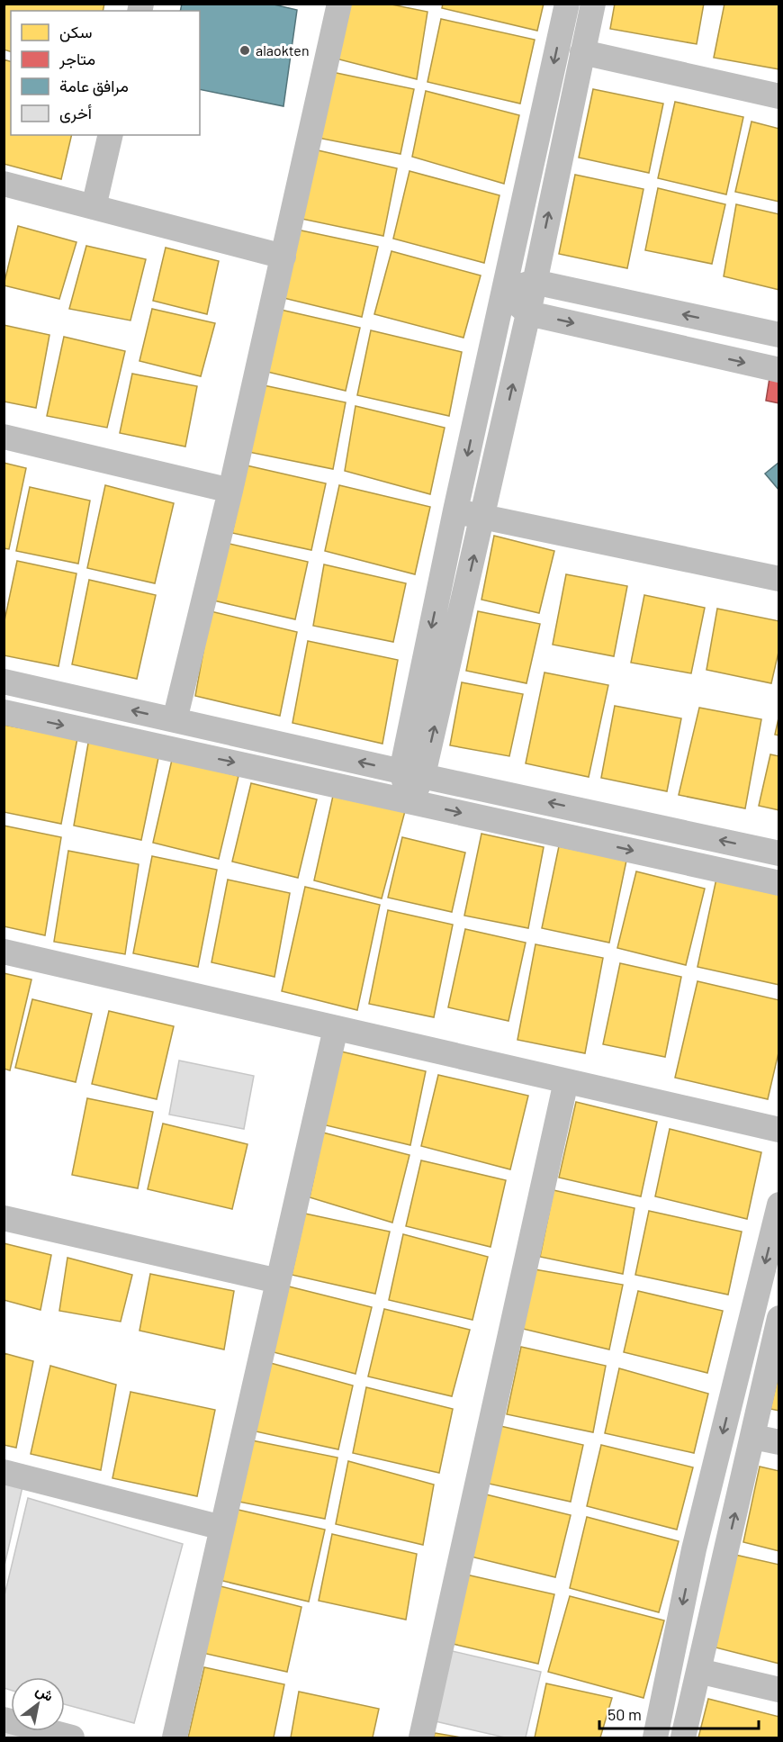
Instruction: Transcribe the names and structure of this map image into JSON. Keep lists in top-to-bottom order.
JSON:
{
  "places": ["alaokten"],
  "legend": [
    "سكن",
    "متاجر",
    "مرافق عامة",
    "أخرى"
  ],
  "scale_bar": "50 m",
  "north": "top right"
}
